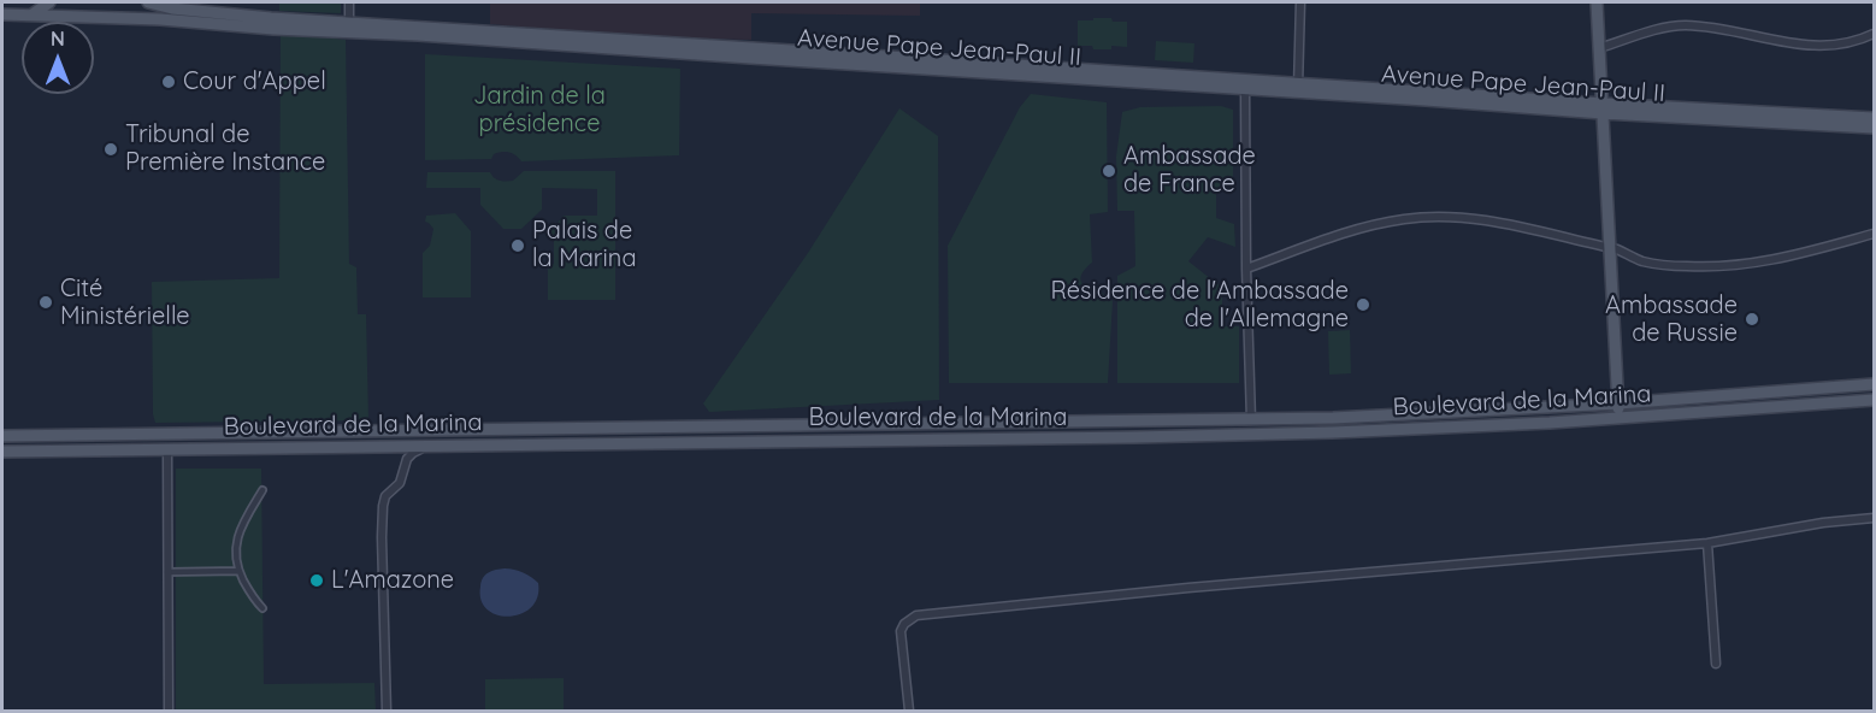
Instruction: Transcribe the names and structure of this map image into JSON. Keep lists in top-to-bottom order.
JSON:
{
  "streets": {
    "main road": ["Avenue Pape Jean-Paul II", "Boulevard de la Marina"]
  },
  "parks": ["Jardin de la présidence"],
  "places": [
    "Cour d'Appel",
    "Tribunal de Première Instance",
    "Ambassade de France",
    "Palais de la Marina",
    "Cité Ministérielle",
    "Résidence de l'Ambassade de l'Allemagne",
    "Ambassade de Russie",
    "L'Amazone"
  ],
  "north": "top"
}
